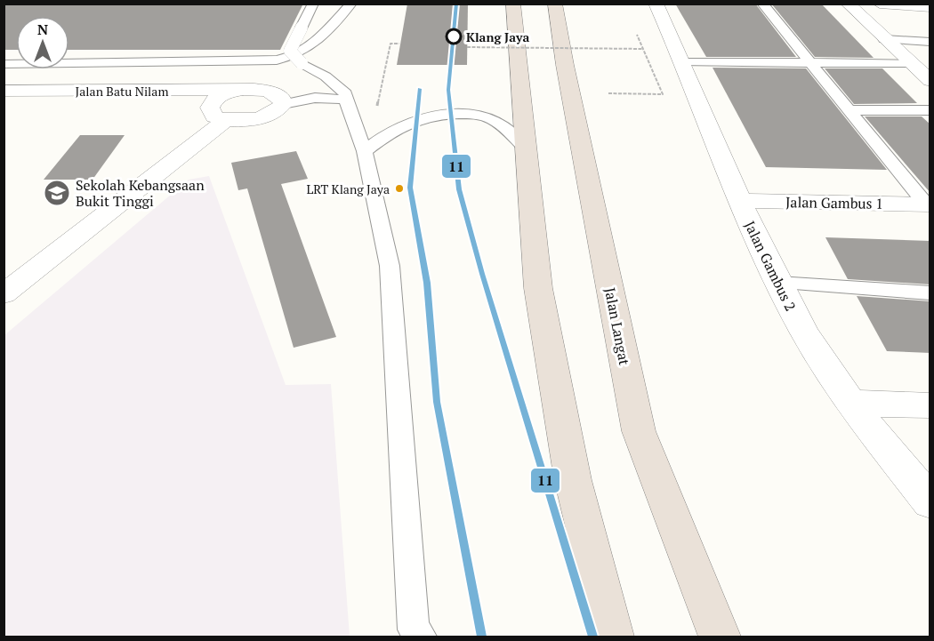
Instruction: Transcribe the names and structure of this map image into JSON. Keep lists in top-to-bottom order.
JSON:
{
  "streets": {
    "highway": ["Jalan Langat"],
    "street": ["Jalan Batu Nilam", "Jalan Gambus 1", "Jalan Gambus 2"]
  },
  "crossings": [
    ["Jalan Gambus 1", "Jalan Gambus 2"]
  ],
  "places": {
    "other": ["Klang Jaya", "LRT Klang Jaya"],
    "school or university": ["Sekolah Kebangsaan Bukit Tinggi"]
  },
  "lines": ["transit line 11"],
  "north": "top"
}
